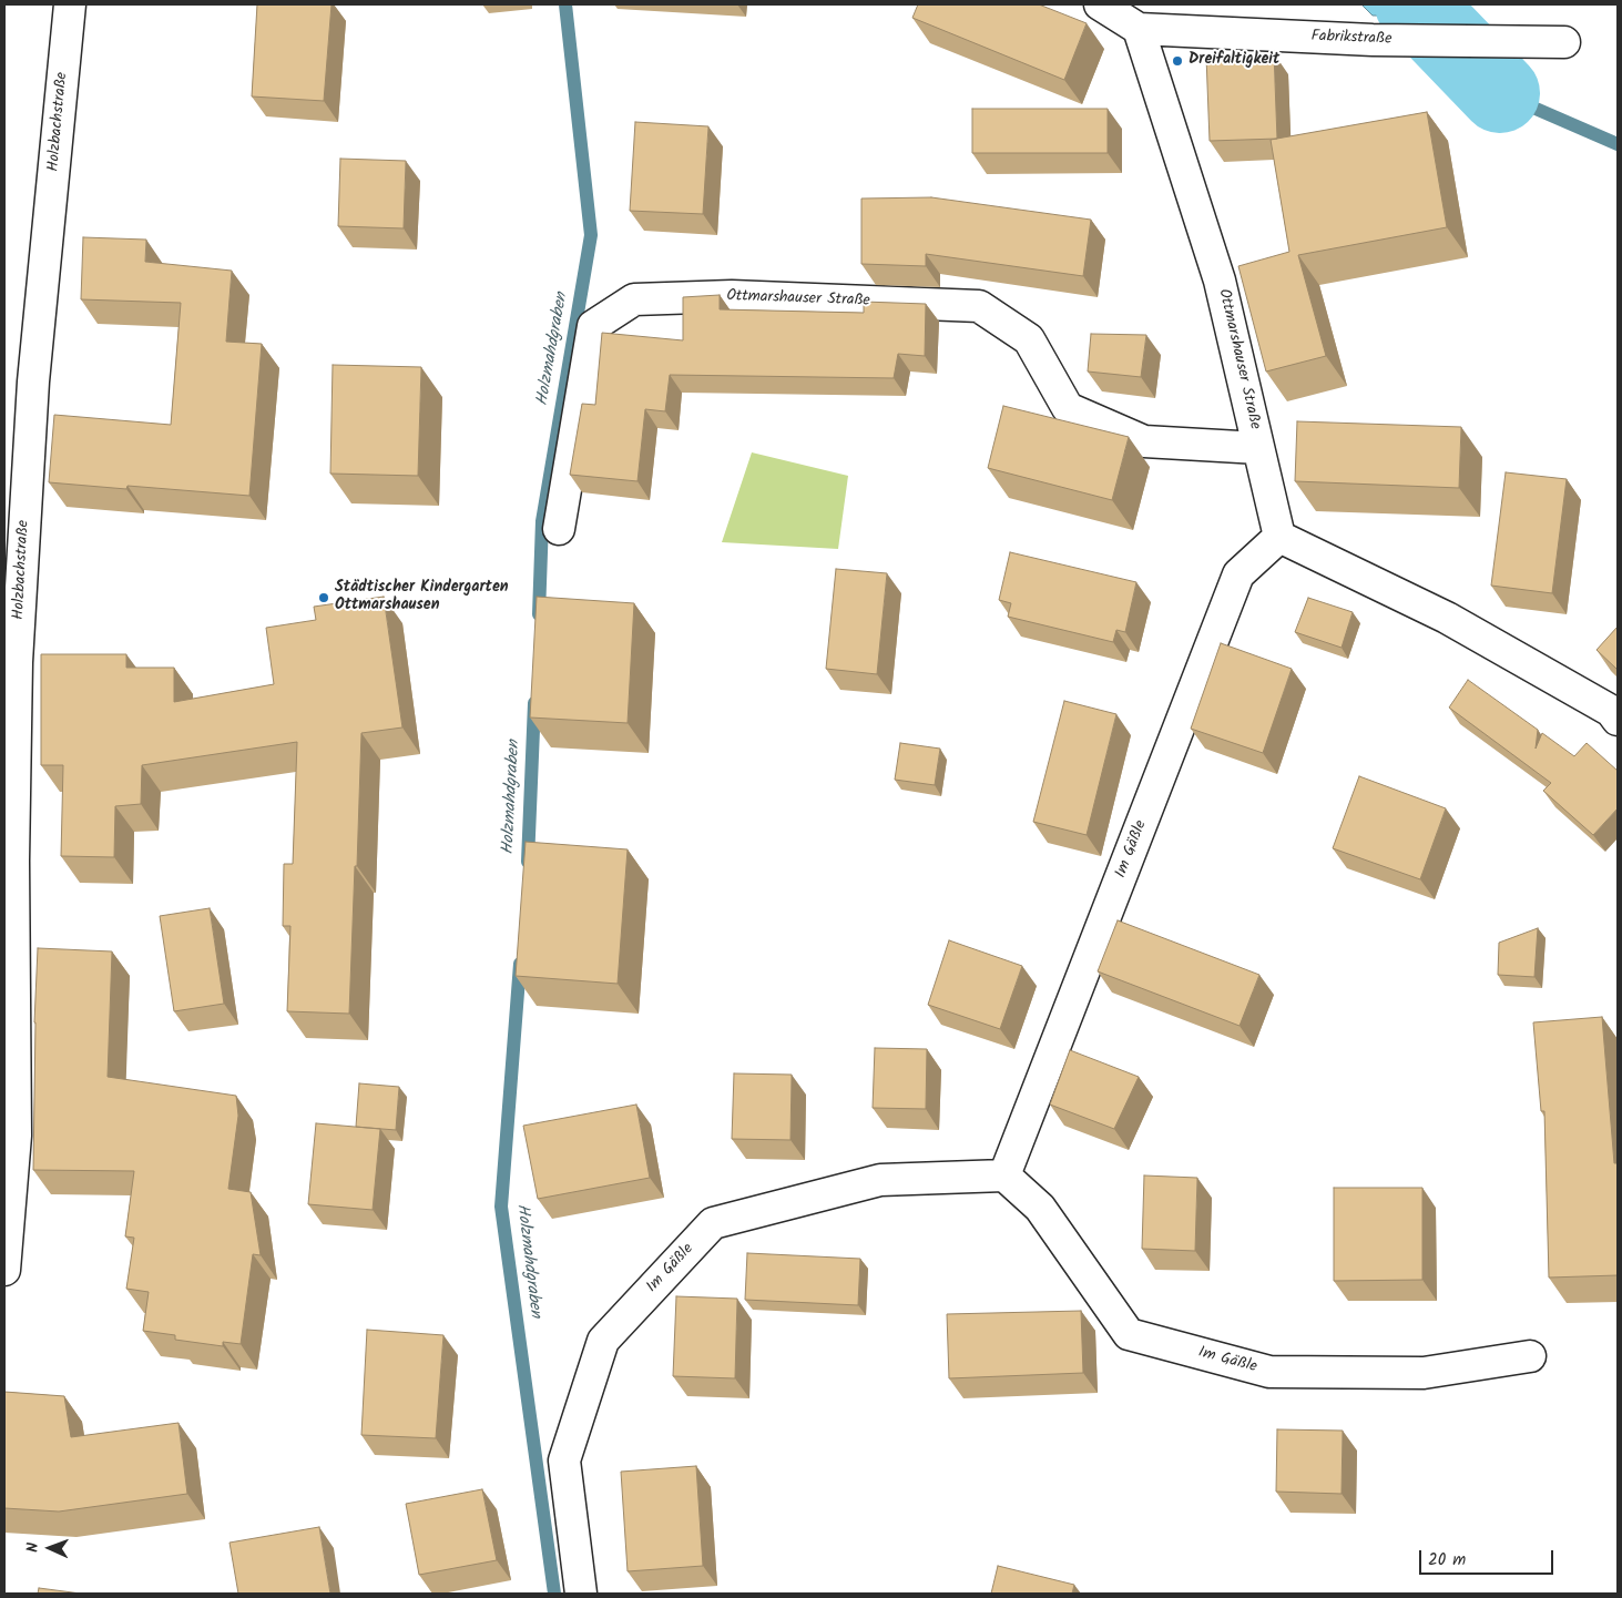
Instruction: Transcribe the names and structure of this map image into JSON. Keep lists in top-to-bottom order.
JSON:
{
  "streets": {
    "street": [
      "Fabrikstraße",
      "Holzbachstraße",
      "Ottmarshauser Straße",
      "Im Gäßle"
    ]
  },
  "crossings": [
    ["Fabrikstraße", "Ottmarshauser Straße"],
    ["Ottmarshauser Straße", "Im Gäßle"]
  ],
  "water": ["Holzmahdgraben"],
  "places": ["Dreifaltigkeit", "Städtischer Kindergarten Ottmarshausen"],
  "scale_bar": "20 m",
  "north": "left"
}
